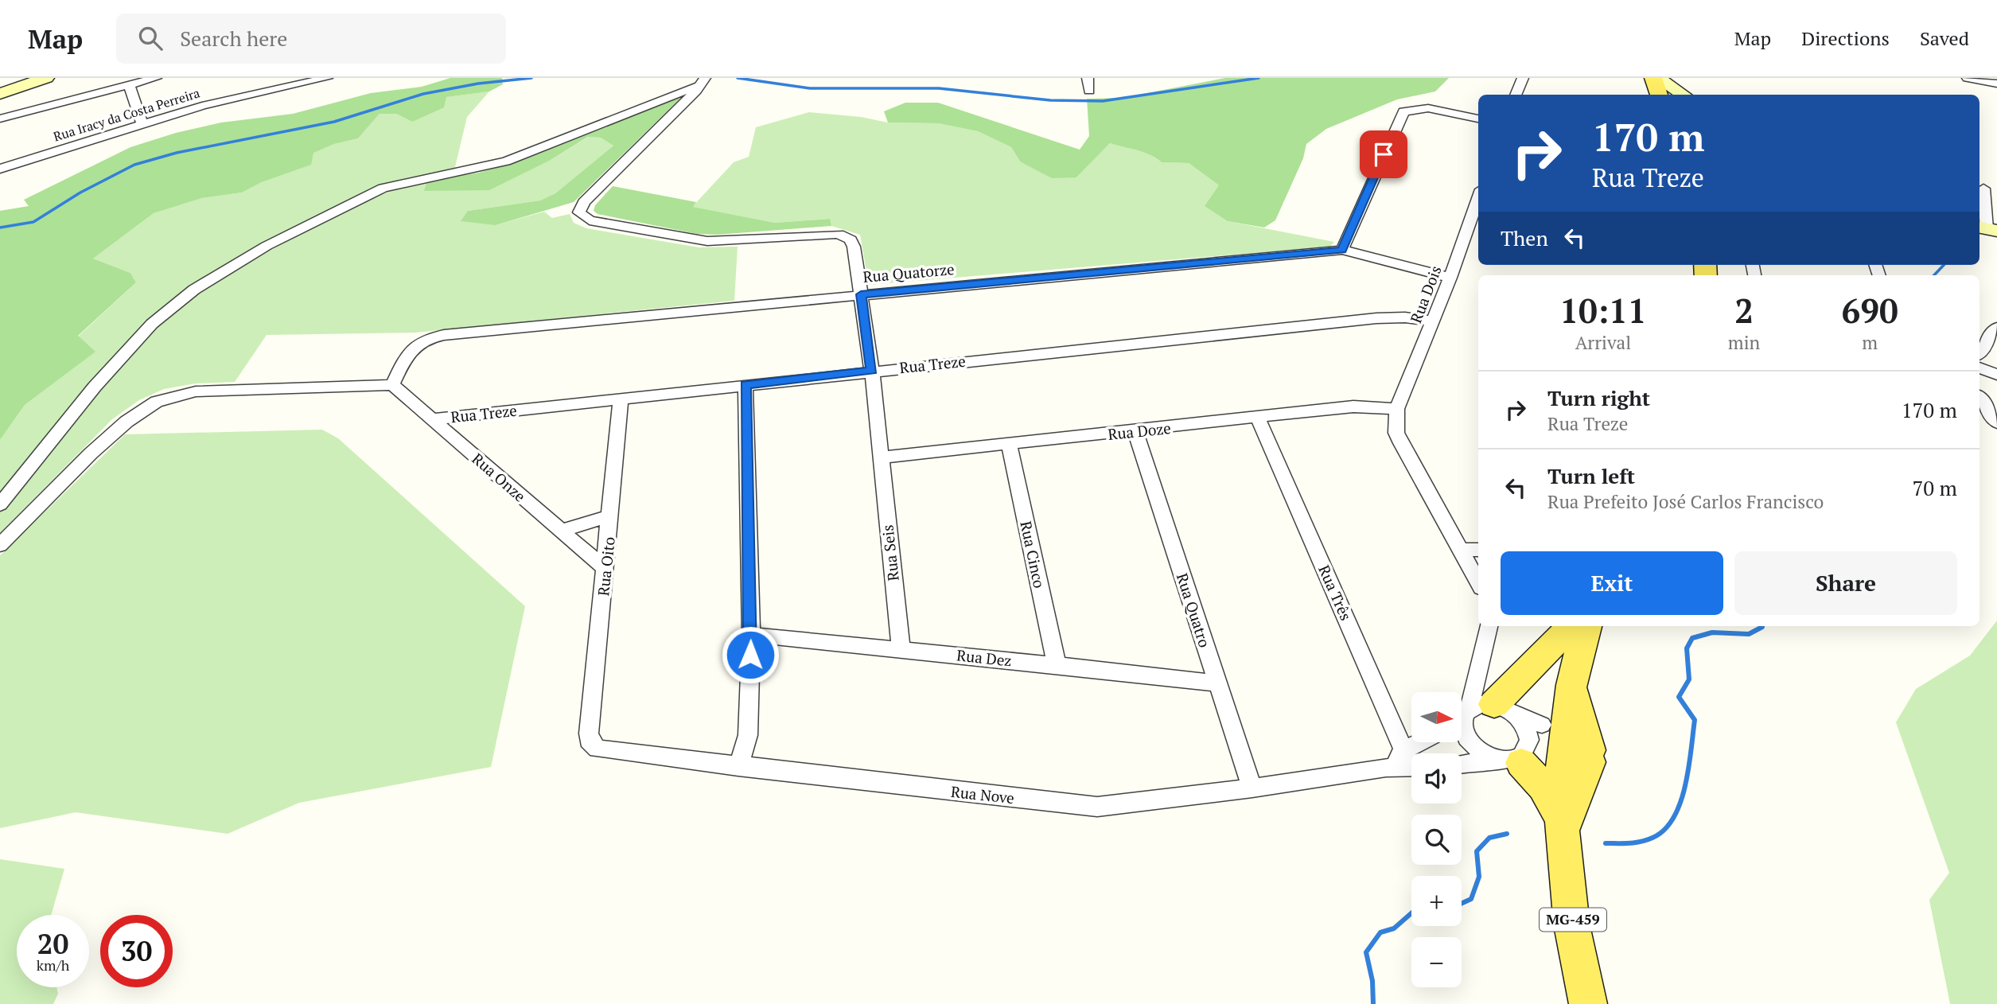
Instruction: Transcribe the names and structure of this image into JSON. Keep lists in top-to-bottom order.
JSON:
{
  "streets": {
    "main road": ["MG-459"],
    "street": [
      "Rua Iracy da Costa Perreira",
      "Rua Quatorze",
      "Rua Dois",
      "Rua Treze",
      "Rua Doze",
      "Rua Onze",
      "Rua Seis",
      "Rua Cinco",
      "Rua Oito",
      "Rua Três",
      "Rua Quatro",
      "Rua Dez",
      "Rua Nove"
    ]
  },
  "crossings": [
    ["Rua Quatorze", "Rua Dois"],
    ["Rua Quatorze", "Rua Onze"],
    ["Rua Quatorze", "Rua Seis"],
    ["Rua Dois", "Rua Treze"],
    ["Rua Dois", "Rua Doze"],
    ["Rua Treze", "Rua Onze"],
    ["Rua Treze", "Rua Seis"],
    ["Rua Treze", "Rua Oito"],
    ["Rua Doze", "Rua Seis"],
    ["Rua Doze", "Rua Cinco"],
    ["Rua Doze", "Rua Três"],
    ["Rua Doze", "Rua Quatro"],
    ["Rua Onze", "Rua Oito"],
    ["Rua Seis", "Rua Dez"],
    ["Rua Cinco", "Rua Dez"],
    ["Rua Oito", "Rua Nove"],
    ["Rua Quatro", "Rua Dez"],
    ["Rua Quatro", "Rua Nove"]
  ],
  "north": "right",
  "page": {
    "header": "Map",
    "search": "Search here",
    "nav": ["Map", "Directions", "Saved"],
    "turn": ["170 m", "Rua Treze"],
    "then": "Then",
    "eta": [
      "10:11",
      "Arrival",
      "2",
      "min",
      "690",
      "m"
    ],
    "list": [
      {
        "name": "Turn right",
        "note": "Rua Treze",
        "value": "170 m"
      },
      {
        "name": "Turn left",
        "note": "Rua Prefeito José Carlos Francisco",
        "value": "70 m"
      }
    ],
    "buttons": ["Exit", "Share"],
    "map_buttons": ["+", "−"],
    "speed": "20 km/h",
    "limit": "30"
  }
}
